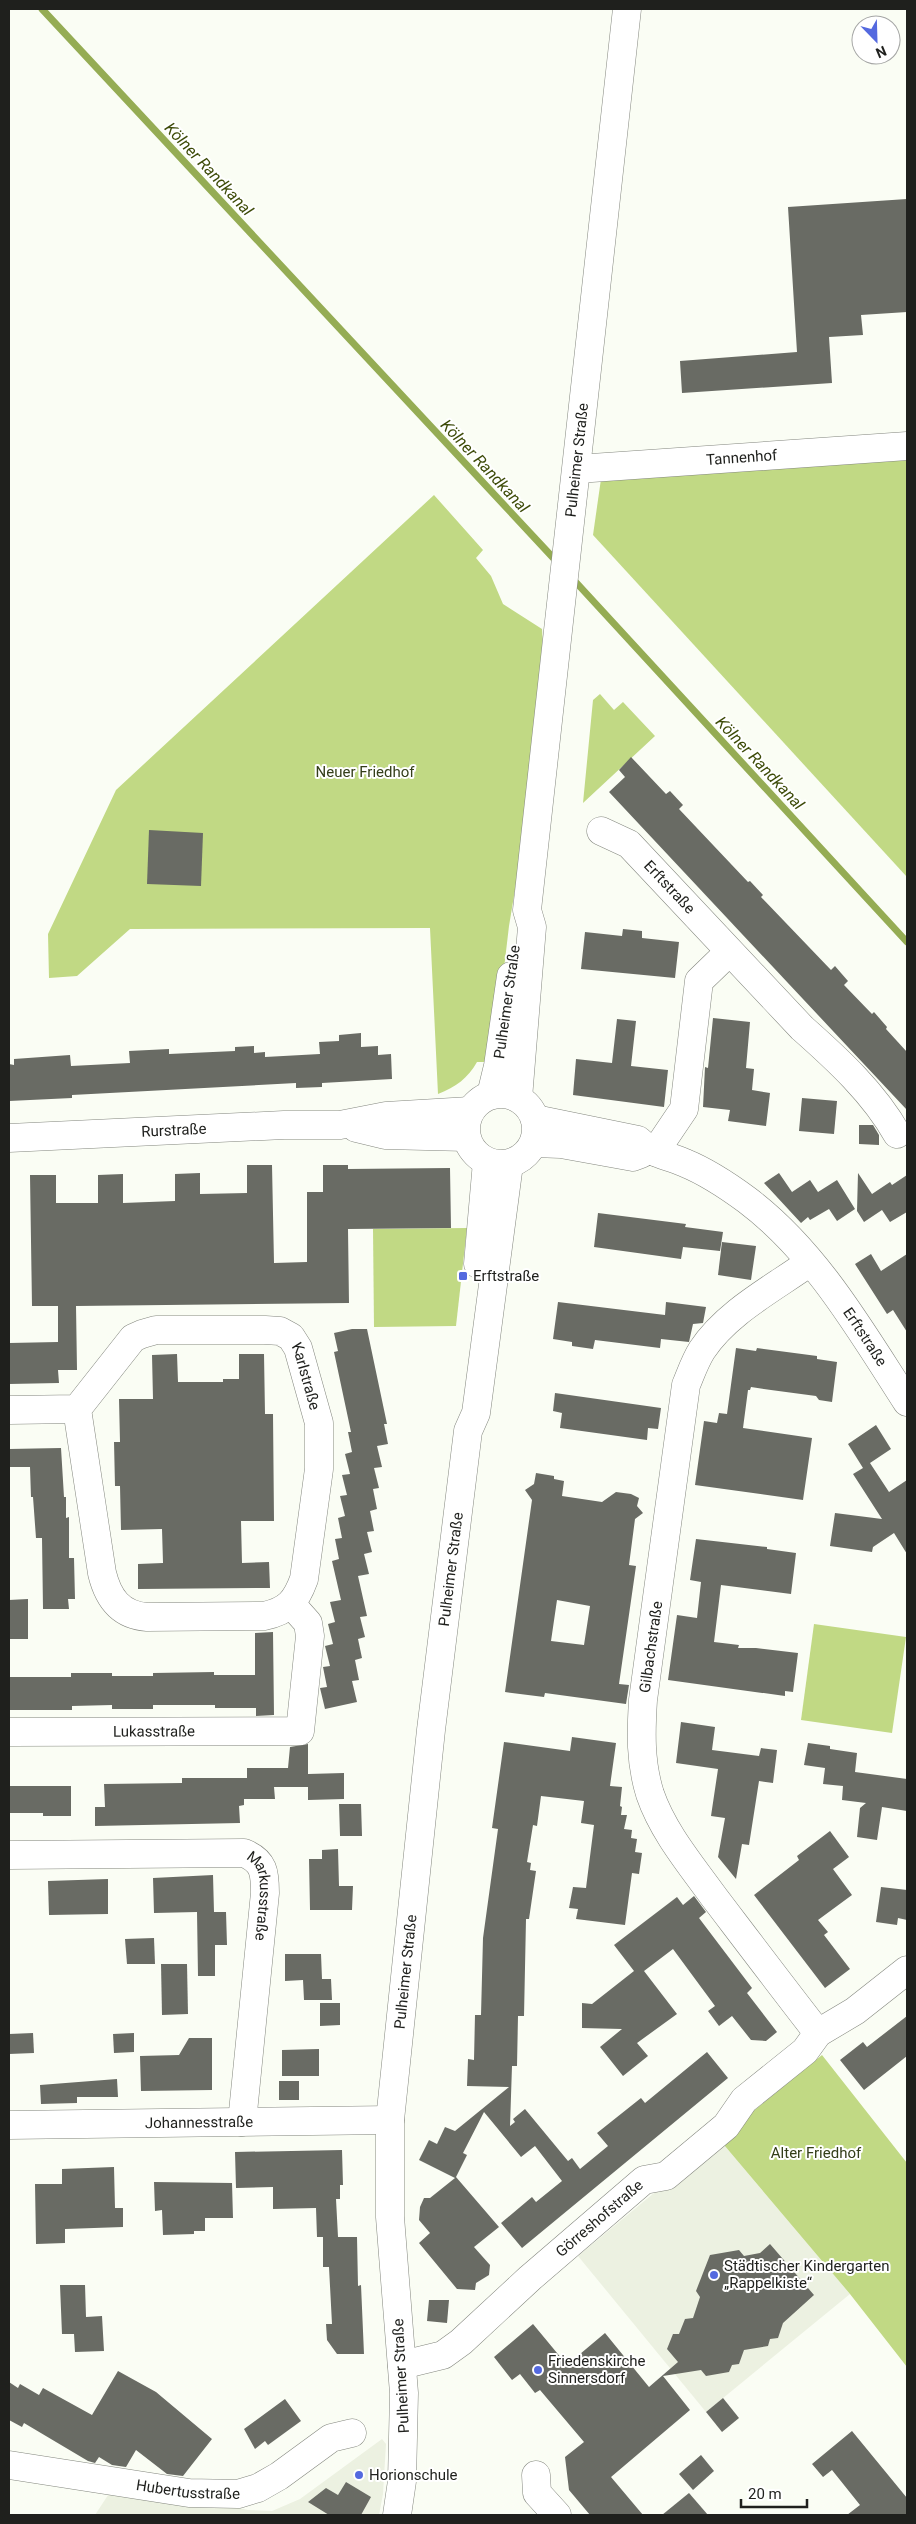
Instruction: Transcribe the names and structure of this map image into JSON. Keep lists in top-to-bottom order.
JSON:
{
  "streets": {
    "street": [
      "Tannenhof",
      "Pulheimer Straße",
      "Erftstraße",
      "Rurstraße",
      "Karlstraße",
      "Gilbachstraße",
      "Lukasstraße",
      "Markusstraße",
      "Johannesstraße",
      "Görreshofstraße",
      "Hubertusstraße"
    ]
  },
  "crossings": [
    ["Tannenhof", "Pulheimer Straße"],
    ["Pulheimer Straße", "Erftstraße"],
    ["Pulheimer Straße", "Rurstraße"],
    ["Pulheimer Straße", "Johannesstraße"],
    ["Pulheimer Straße", "Görreshofstraße"],
    ["Erftstraße", "Rurstraße"],
    ["Erftstraße", "Gilbachstraße"],
    ["Karlstraße", "Lukasstraße"],
    ["Gilbachstraße", "Görreshofstraße"],
    ["Markusstraße", "Johannesstraße"]
  ],
  "water": ["Kölner Randkanal"],
  "parks": ["Neuer Friedhof", "Alter Friedhof"],
  "places": {
    "transit": ["Erftstraße"],
    "other": ["Städtischer Kindergarten „Rappelkiste“", "Friedenskirche Sinnersdorf", "Horionschule"]
  },
  "scale_bar": "20 m",
  "north": "bottom right"
}
